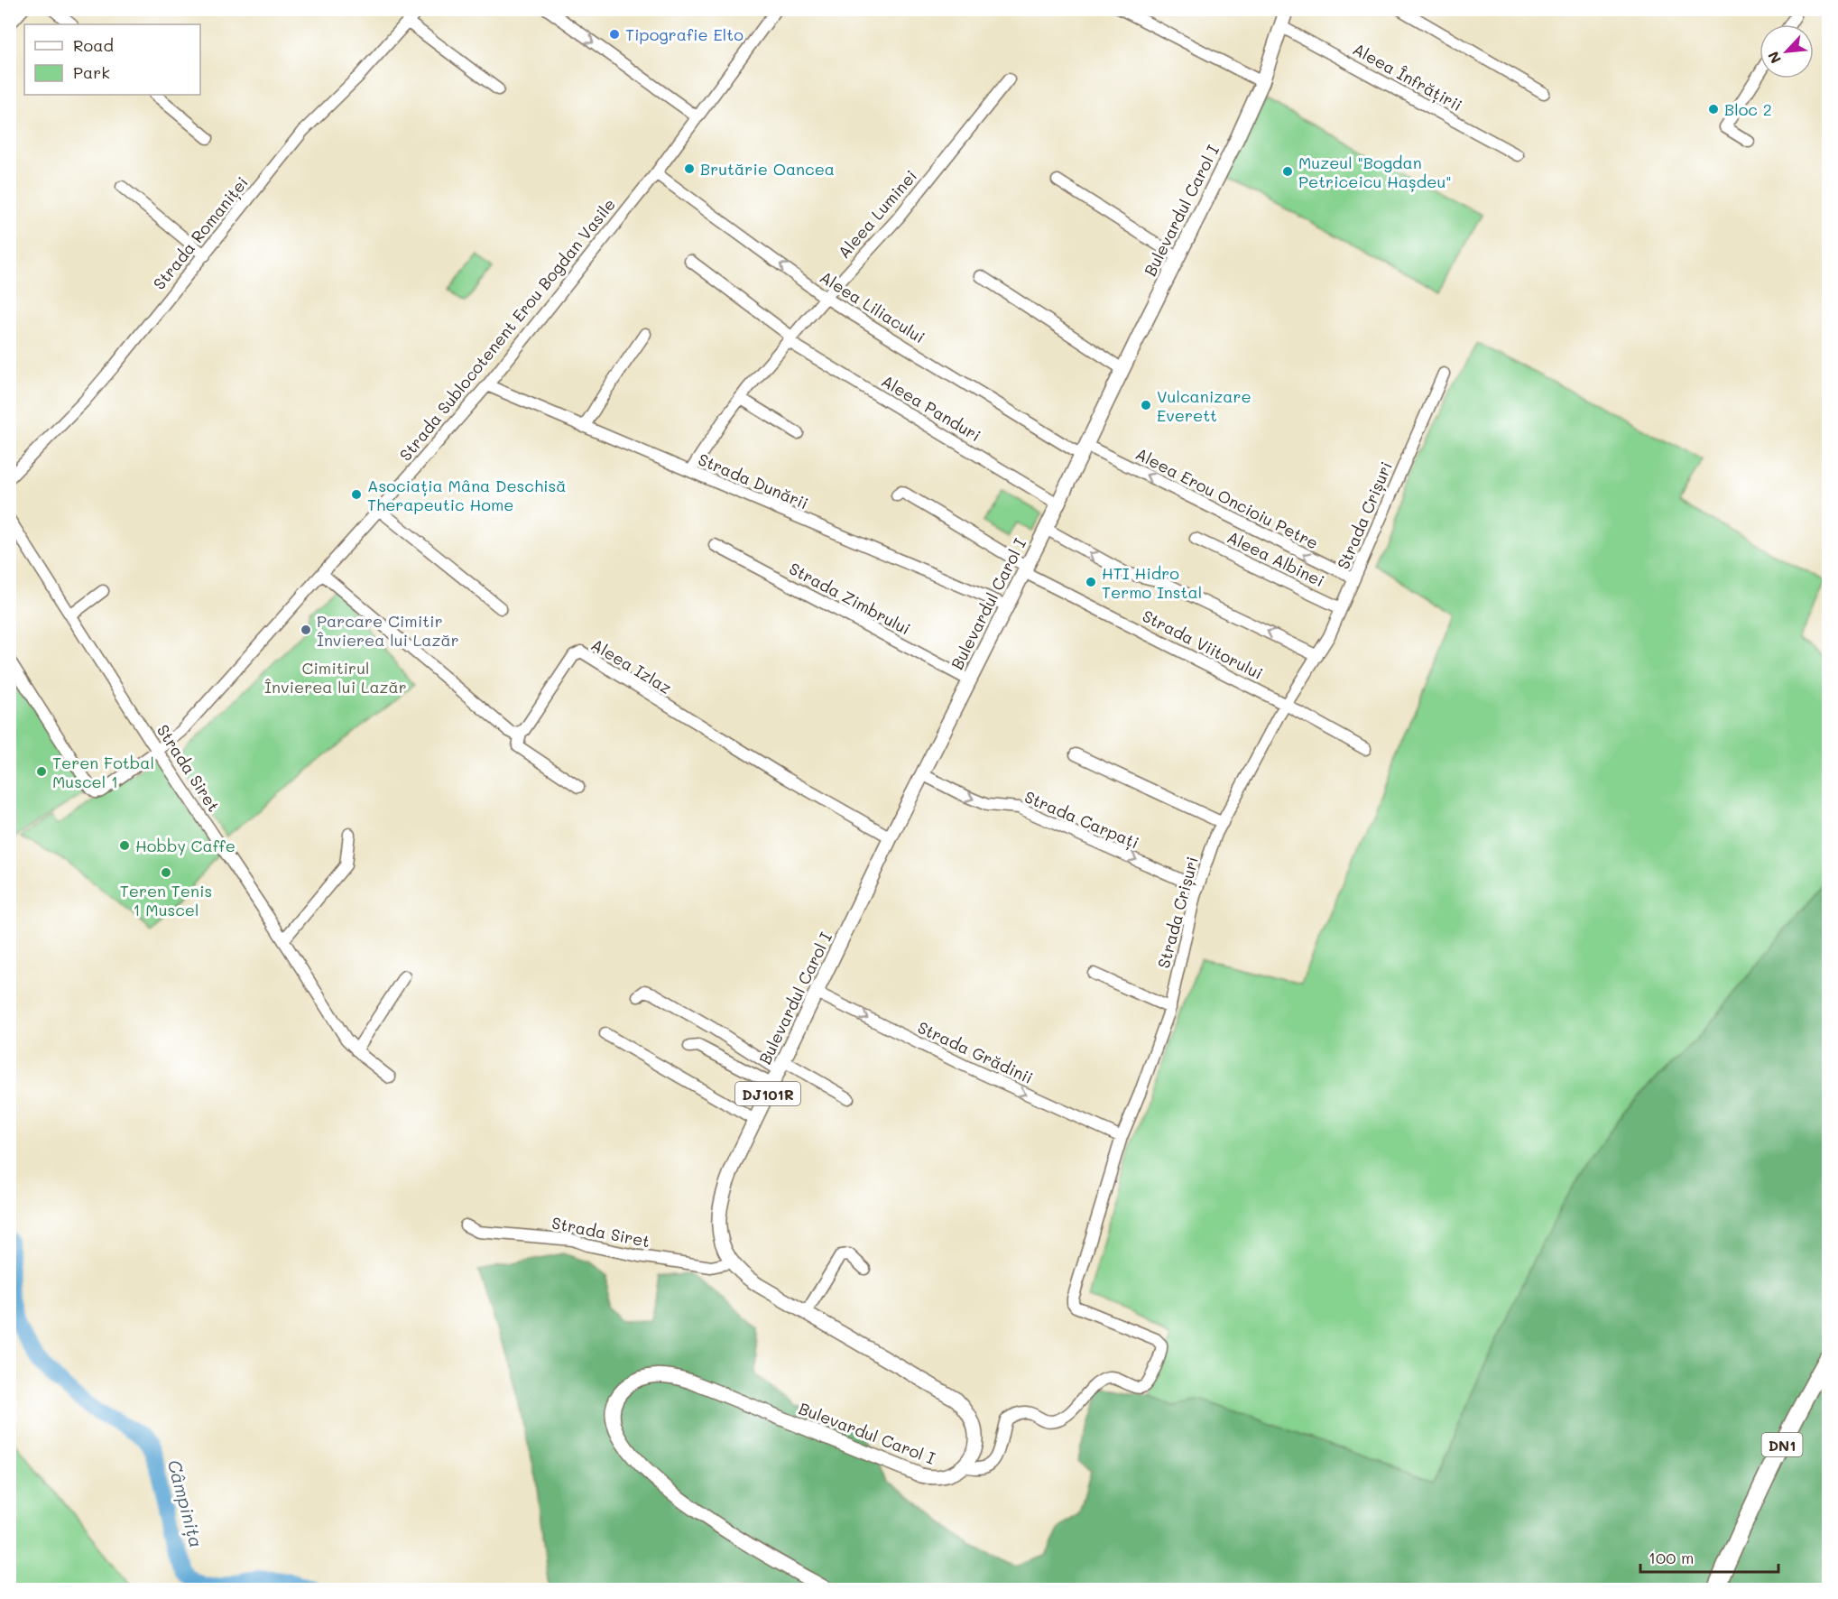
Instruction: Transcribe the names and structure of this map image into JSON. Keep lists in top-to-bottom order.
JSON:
{
  "streets": {
    "highway": ["DN1"],
    "main road": ["Bulevardul Carol I", "DJ101R"],
    "street": [
      "Aleea Înfrățirii",
      "Aleea Luminei",
      "Strada Romaniței",
      "Aleea Liliacului",
      "Strada Sublocotenent Erou Bogdan Vasile",
      "Aleea Panduri",
      "Strada Dunării",
      "Aleea Erou Oncioiu Petre",
      "Strada Crișuri",
      "Aleea Albinei",
      "Strada Zimbrului",
      "Strada Viitorului",
      "Aleea Izlaz",
      "Strada Siret",
      "Strada Carpați",
      "Strada Grădinii"
    ]
  },
  "crossings": [
    ["Aleea Înfrățirii", "Bulevardul Carol I"],
    ["Bulevardul Carol I", "Aleea Liliacului"],
    ["Bulevardul Carol I", "Aleea Panduri"],
    ["Bulevardul Carol I", "Strada Dunării"],
    ["Bulevardul Carol I", "Aleea Erou Oncioiu Petre"],
    ["Bulevardul Carol I", "Strada Crișuri"],
    ["Bulevardul Carol I", "Strada Zimbrului"],
    ["Bulevardul Carol I", "Strada Viitorului"],
    ["Bulevardul Carol I", "Aleea Izlaz"],
    ["Bulevardul Carol I", "Strada Siret"],
    ["Bulevardul Carol I", "Strada Carpați"],
    ["Bulevardul Carol I", "Strada Grădinii"],
    ["Aleea Luminei", "Aleea Liliacului"],
    ["Aleea Luminei", "Aleea Panduri"],
    ["Aleea Luminei", "Strada Dunării"],
    ["Aleea Liliacului", "Strada Sublocotenent Erou Bogdan Vasile"],
    ["Aleea Liliacului", "Aleea Erou Oncioiu Petre"],
    ["Strada Sublocotenent Erou Bogdan Vasile", "Strada Dunării"],
    ["Strada Sublocotenent Erou Bogdan Vasile", "Strada Siret"],
    ["Aleea Erou Oncioiu Petre", "Strada Crișuri"],
    ["Strada Crișuri", "Aleea Albinei"],
    ["Strada Crișuri", "Strada Viitorului"],
    ["Strada Crișuri", "Strada Carpați"],
    ["Strada Crișuri", "Strada Grădinii"]
  ],
  "one_way": ["Aleea Liliacului", "Strada Grădinii"],
  "water": ["Câmpinița"],
  "parks": ["Cimitirul Învierea lui Lazăr"],
  "places": [
    "Tipografie Elto",
    "Bloc 2",
    "Brutărie Oancea",
    "Muzeul \"Bogdan Petriceicu Hașdeu\"",
    "Vulcanizare Everett",
    "Asociația Mâna Deschisă Therapeutic Home",
    "HTI Hidro Termo Instal",
    "Parcare Cimitir Învierea lui Lazăr",
    "Teren Fotbal Muscel 1",
    "Hobby Caffe",
    "Teren Tenis 1 Muscel"
  ],
  "legend": ["Road", "Park"],
  "scale_bar": "100 m",
  "north": "bottom left"
}
